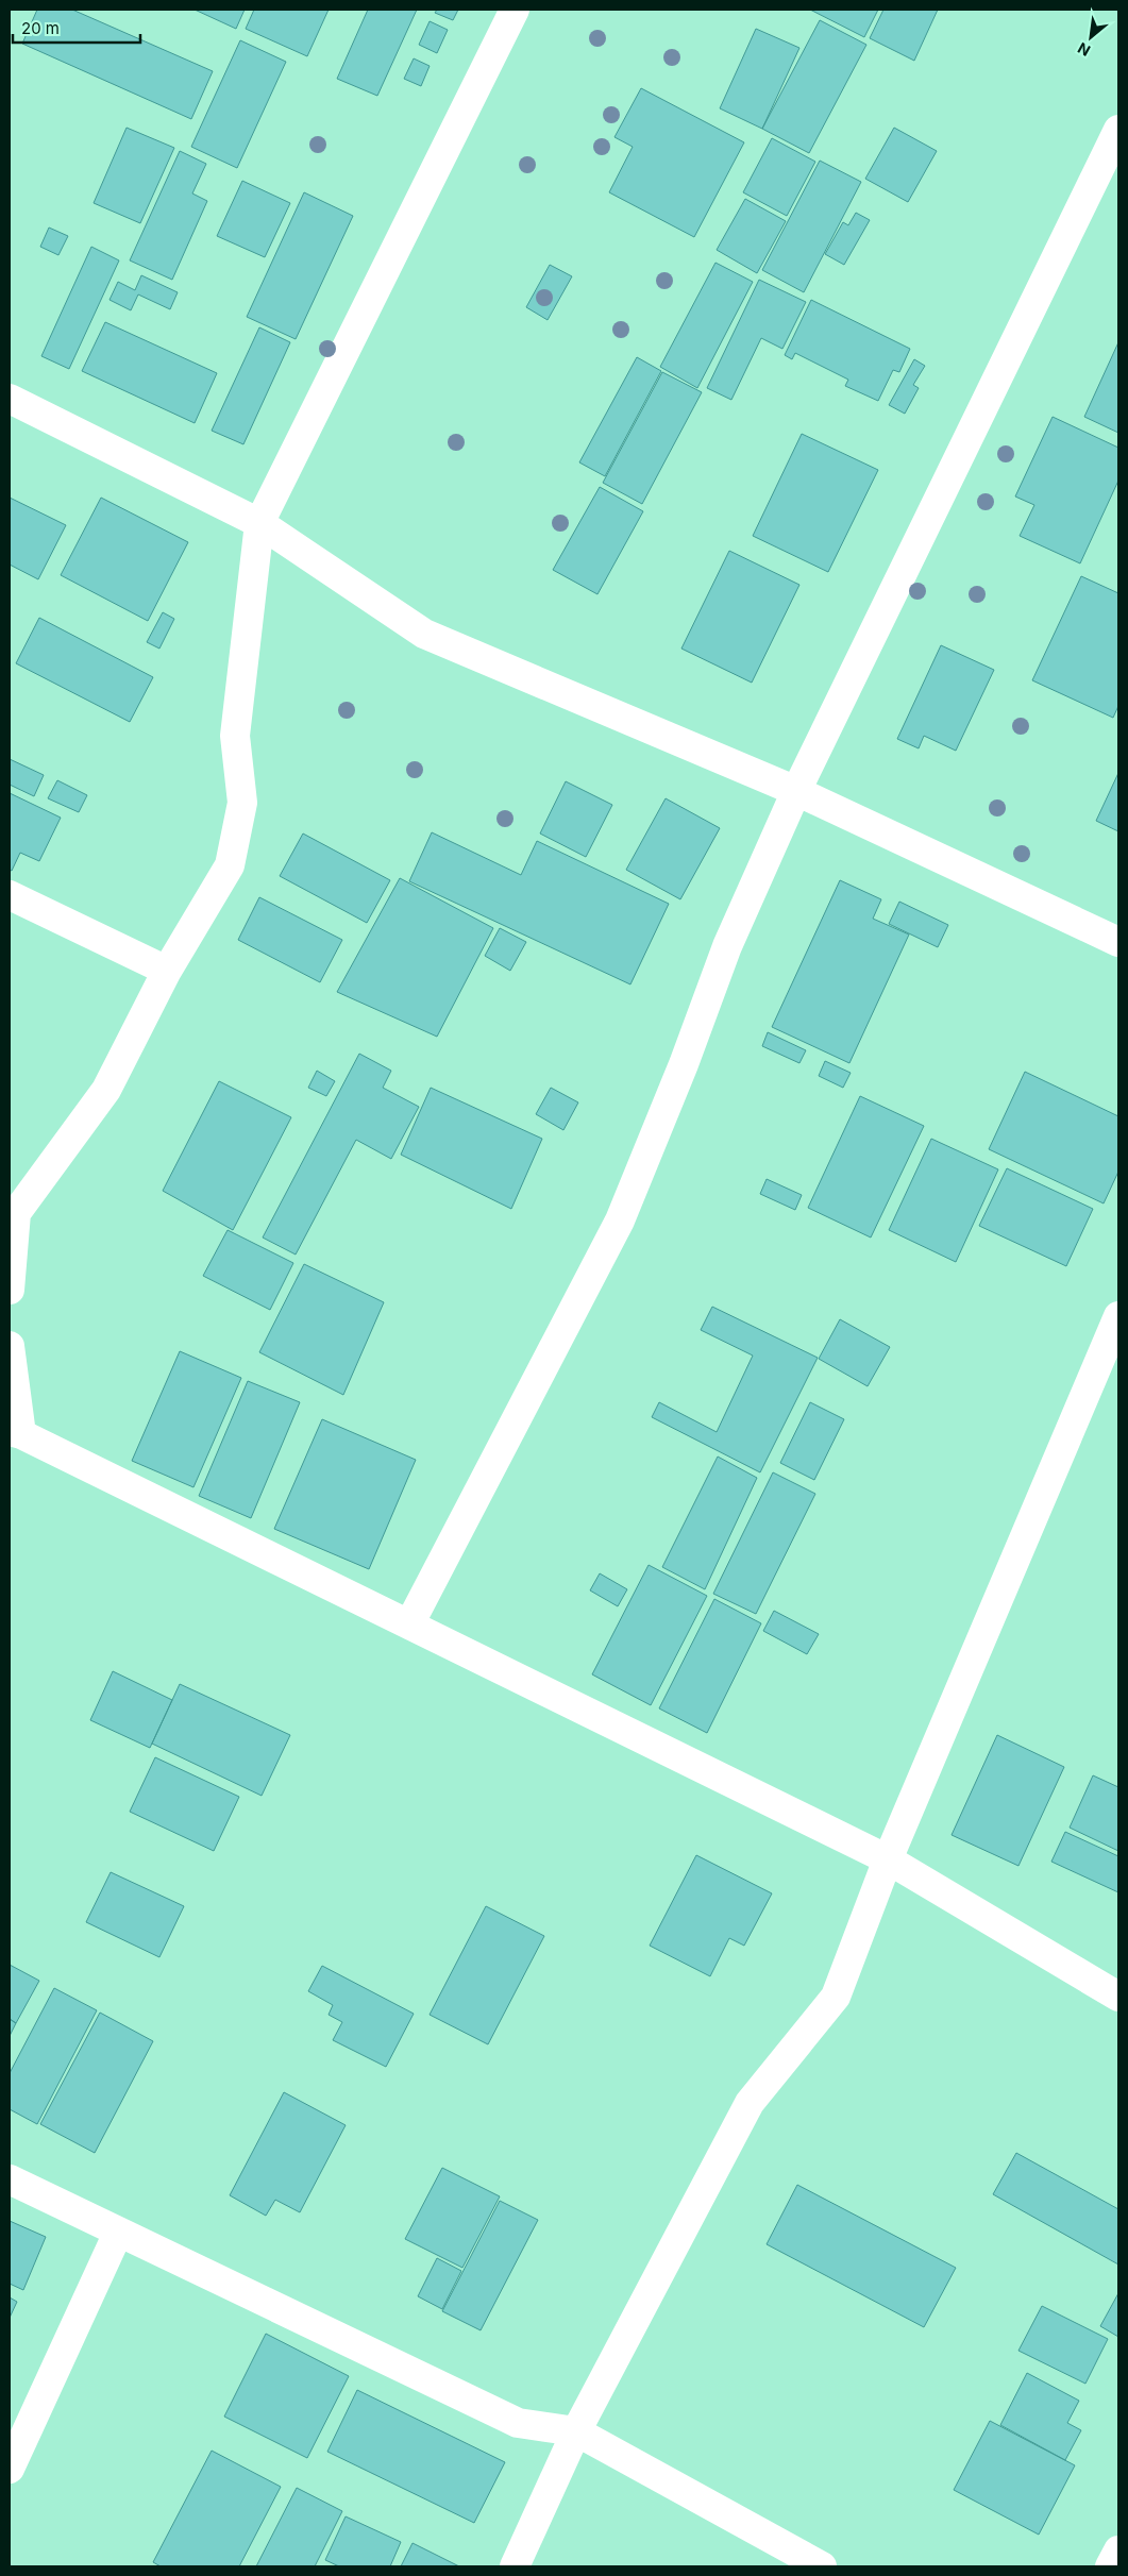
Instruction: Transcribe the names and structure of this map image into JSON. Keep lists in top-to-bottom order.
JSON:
{
  "scale_bar": "20 m",
  "north": "bottom left"
}
